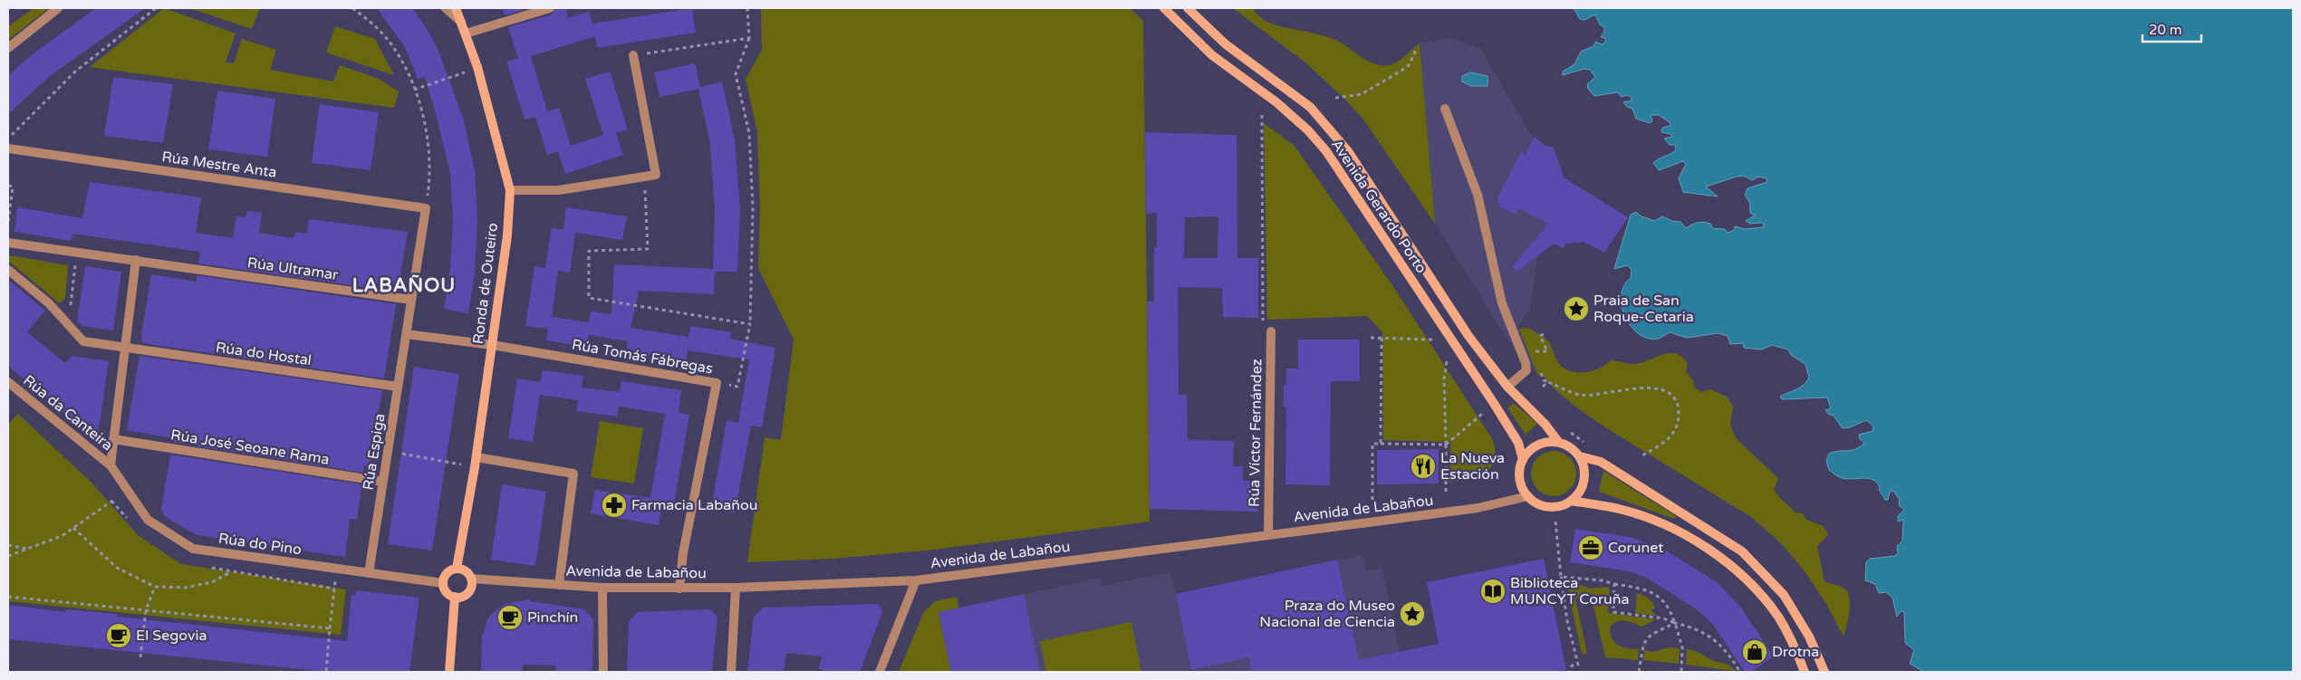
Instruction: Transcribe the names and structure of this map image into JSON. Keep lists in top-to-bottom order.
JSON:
{
  "streets": {
    "street": [
      "Rúa Mestre Anta",
      "Avenida Gerardo Porto",
      "Rúa Ultramar",
      "Ronda de Outeiro",
      "Rúa do Hostal",
      "Rúa Tomás Fábregas",
      "Rúa da Canteira",
      "Rúa Víctor Fernández",
      "Rúa José Seoane Rama",
      "Rúa Espiga",
      "Avenida de Labañou",
      "Rúa do Pino"
    ]
  },
  "crossings": [
    ["Rúa Mestre Anta", "Rúa Espiga"],
    ["Avenida Gerardo Porto", "Avenida de Labañou"],
    ["Rúa Ultramar", "Rúa Espiga"],
    ["Ronda de Outeiro", "Rúa Tomás Fábregas"],
    ["Ronda de Outeiro", "Avenida de Labañou"],
    ["Ronda de Outeiro", "Rúa do Pino"],
    ["Rúa do Hostal", "Rúa Espiga"],
    ["Rúa Tomás Fábregas", "Avenida de Labañou"],
    ["Rúa da Canteira", "Rúa do Pino"],
    ["Rúa Víctor Fernández", "Avenida de Labañou"],
    ["Rúa José Seoane Rama", "Rúa Espiga"],
    ["Rúa Espiga", "Rúa do Pino"],
    ["Avenida de Labañou", "Rúa do Pino"]
  ],
  "districts": ["LABAÑOU"],
  "places": {
    "place": ["Praia de San Roque-Cetaria", "Praza do Museo Nacional de Ciencia"],
    "restaurant": ["La Nueva Estación"],
    "pharmacy": ["Farmacia Labañou"],
    "office": ["Corunet"],
    "library": ["Biblioteca MUNCYT Coruña"],
    "cafe": ["Pinchín", "El Segovia"],
    "shop": ["Drotna"]
  },
  "scale_bar": "20 m"
}
